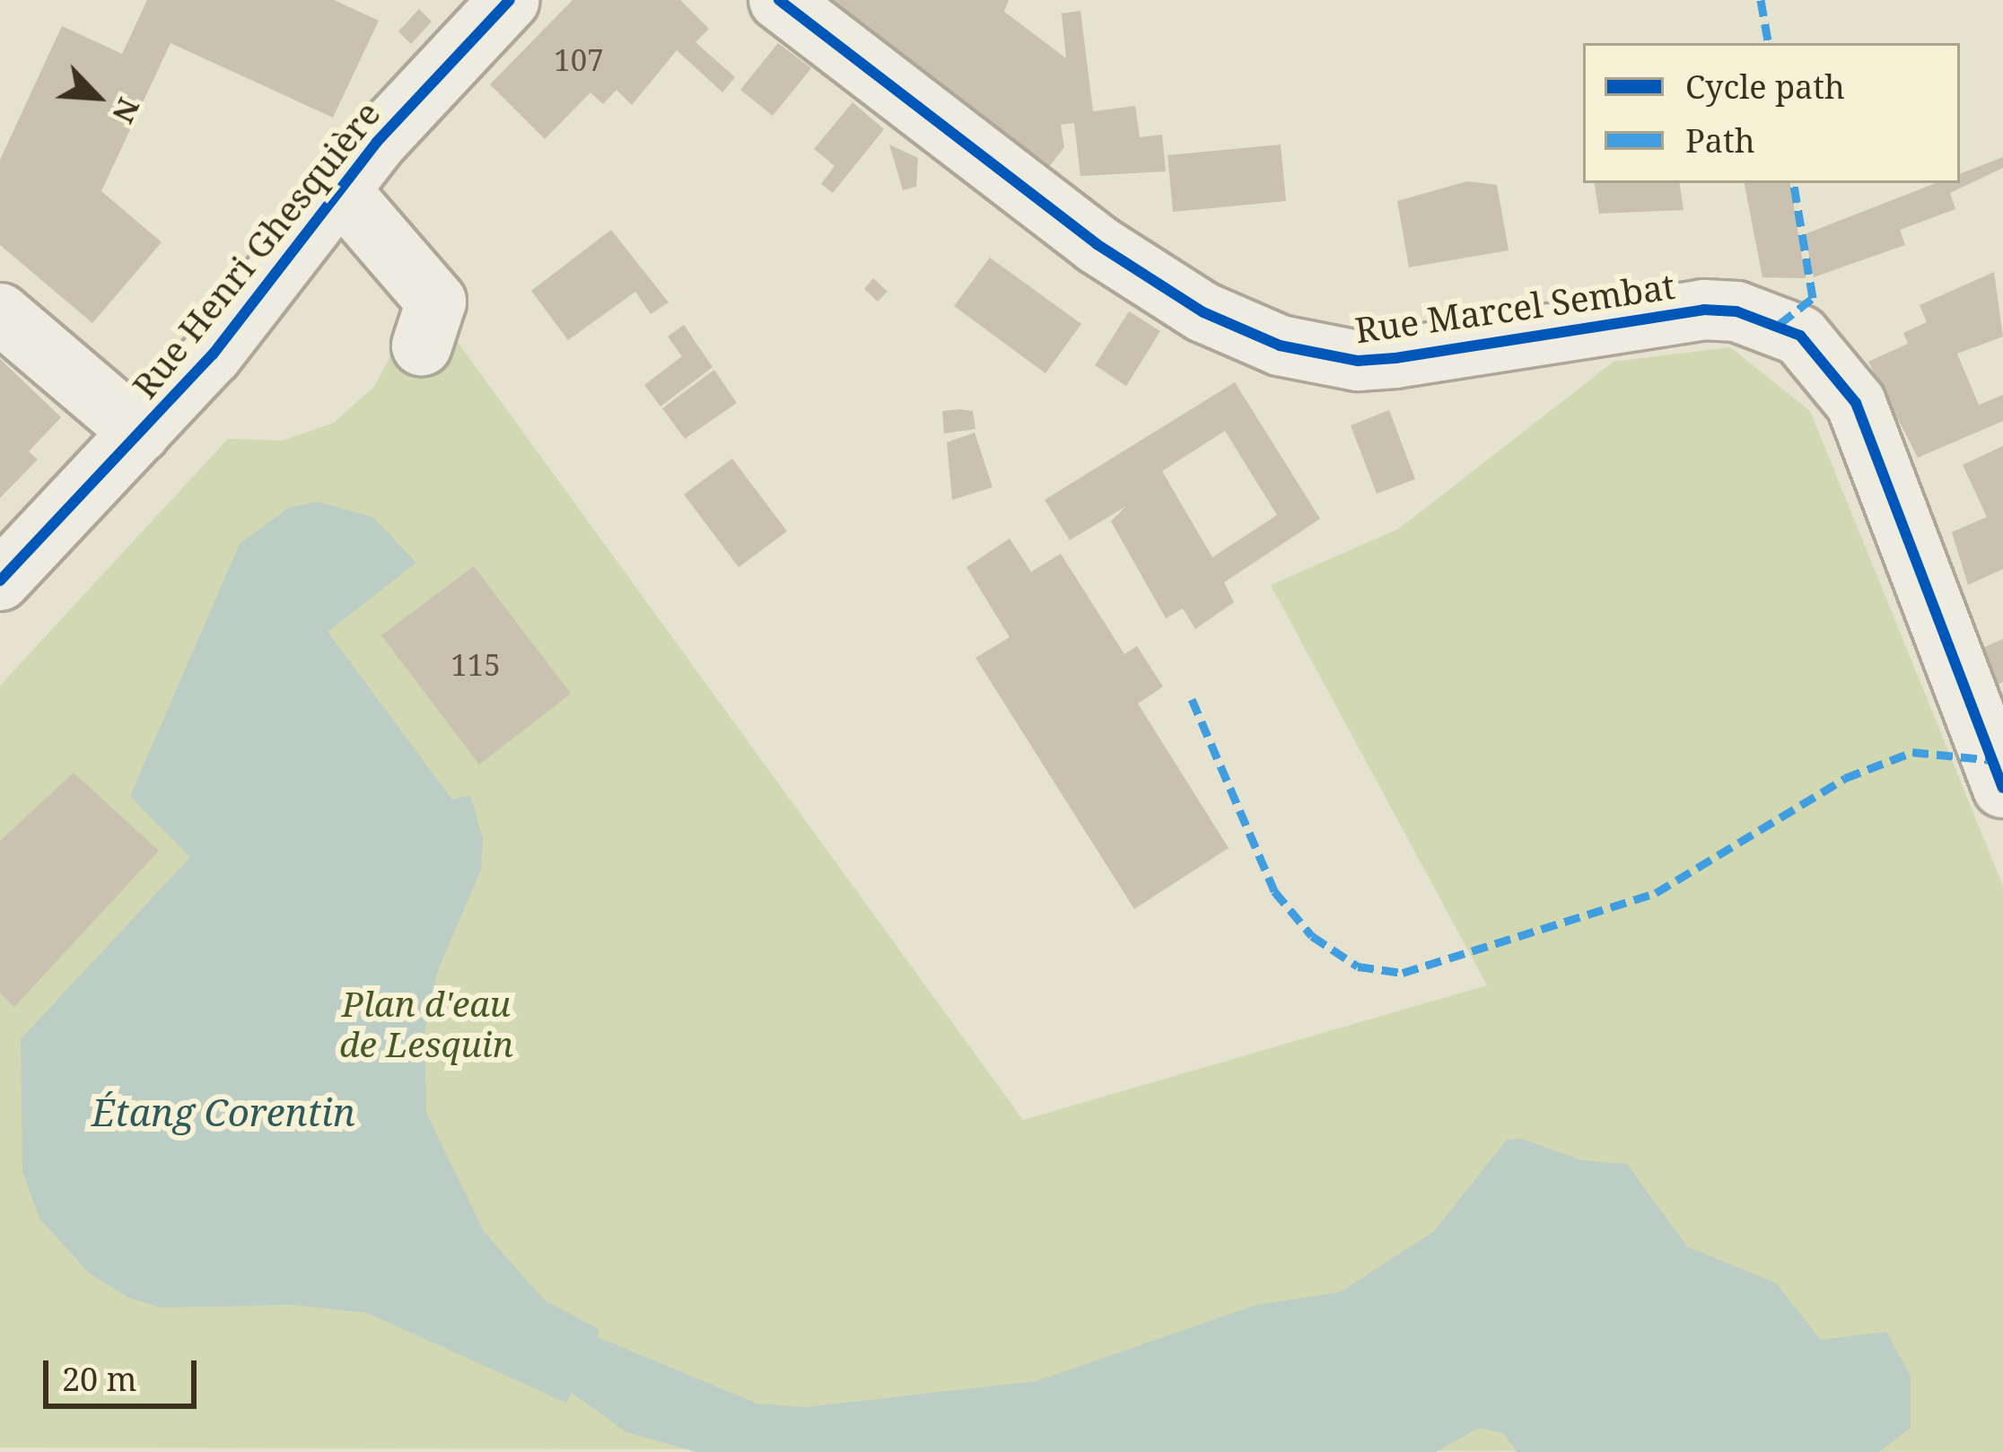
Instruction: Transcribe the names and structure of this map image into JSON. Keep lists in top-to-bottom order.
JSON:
{
  "streets": {
    "street": ["Rue Henri Ghesquière", "Rue Marcel Sembat"]
  },
  "water": ["Étang Corentin"],
  "parks": ["Plan d'eau de Lesquin"],
  "house_numbers": ["107", "115"],
  "legend": ["Cycle path", "Path"],
  "scale_bar": "20 m",
  "north": "bottom right"
}
